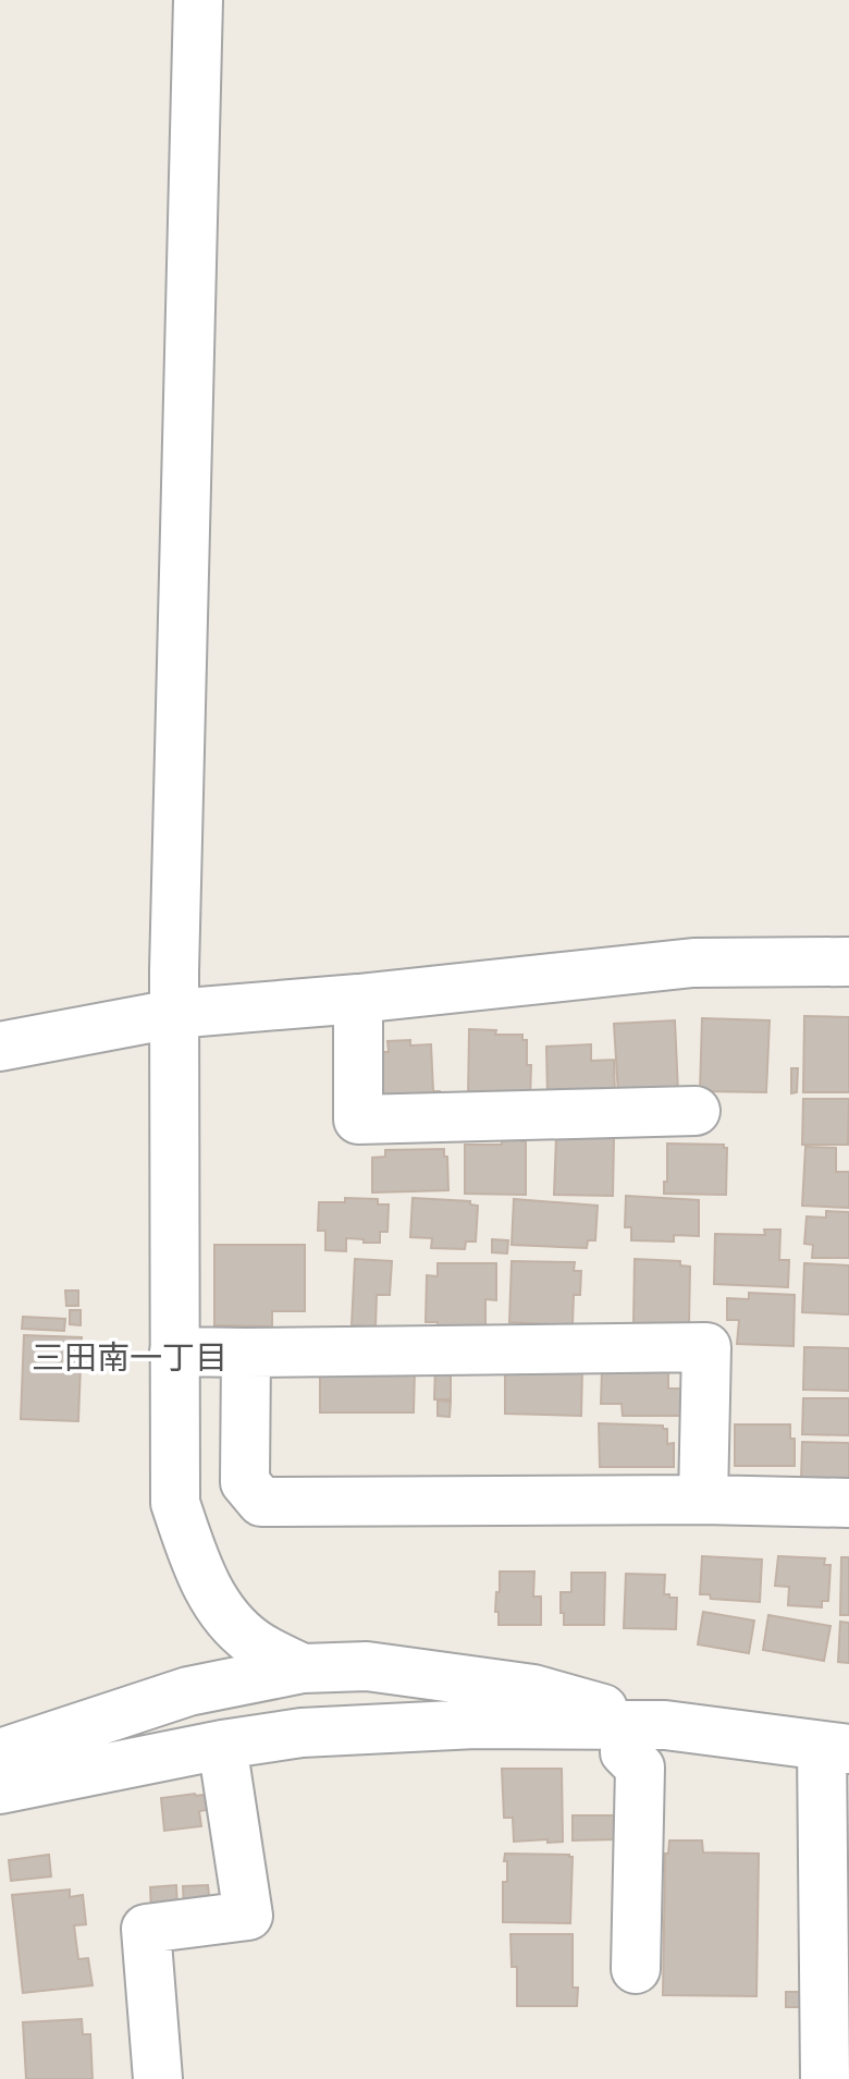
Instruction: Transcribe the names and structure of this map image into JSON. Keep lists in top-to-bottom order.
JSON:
{
  "districts": ["三田南一丁目"]
}
